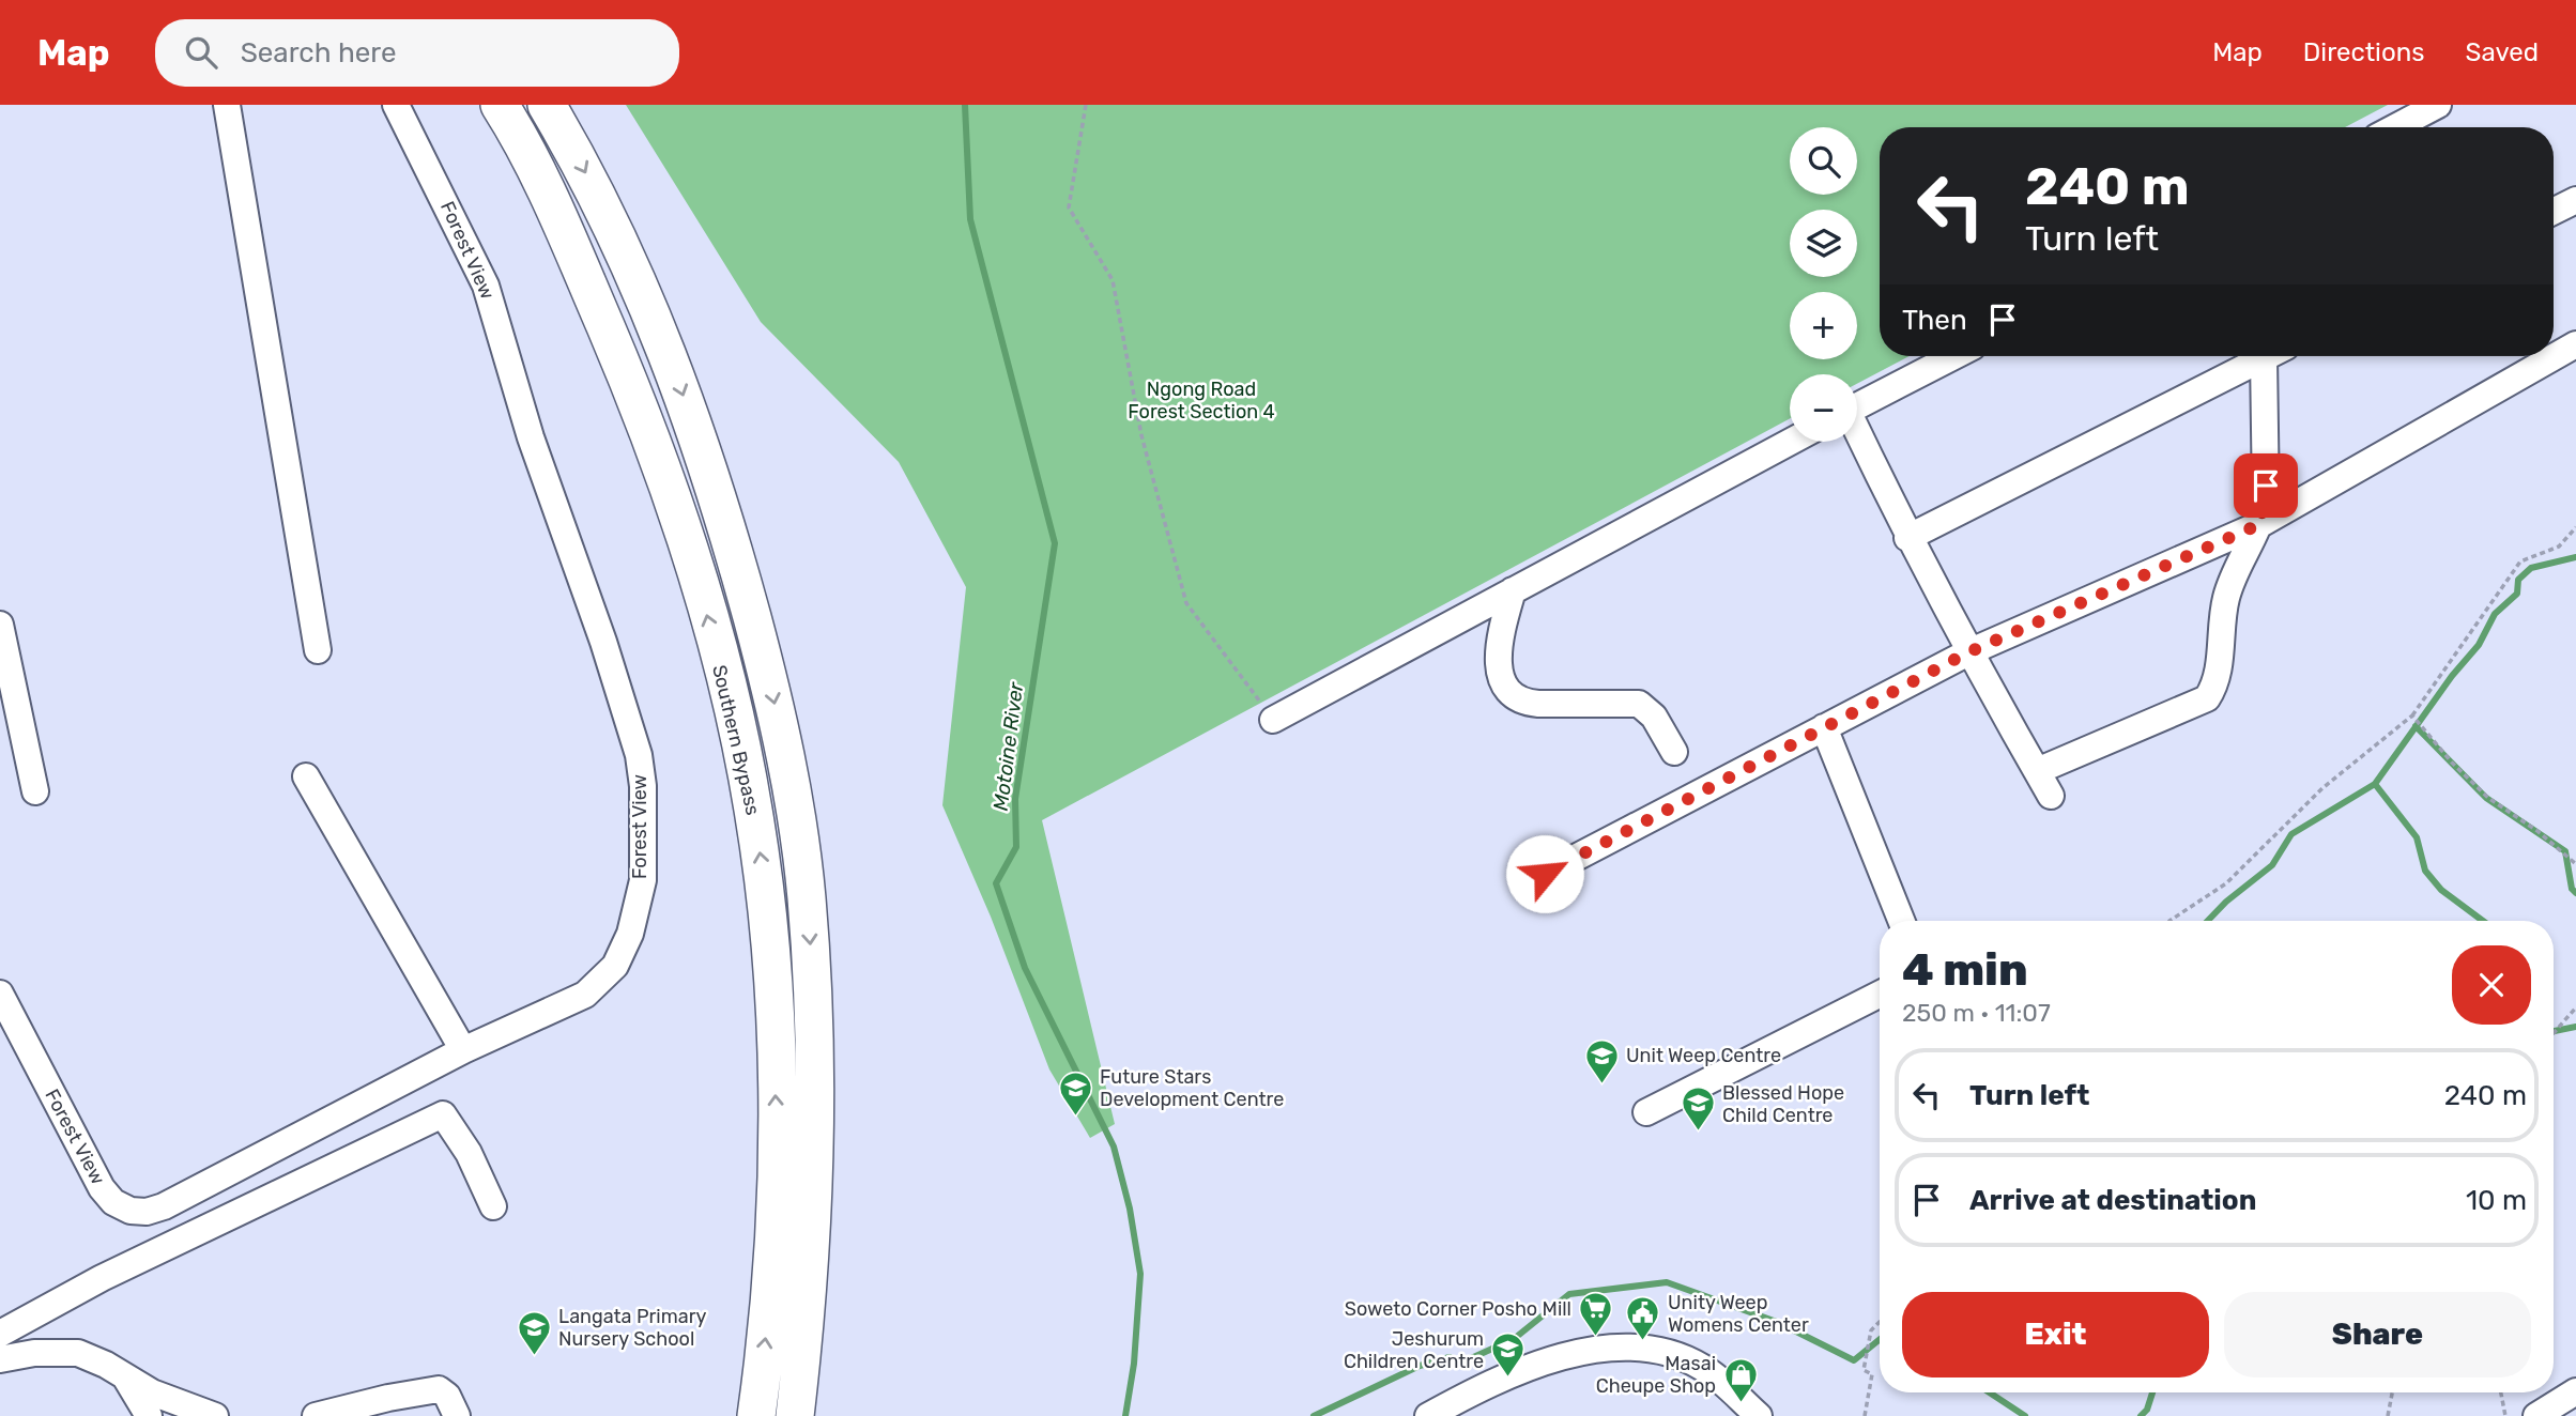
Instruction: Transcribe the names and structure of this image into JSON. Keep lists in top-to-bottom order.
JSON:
{
  "streets": {
    "highway": ["Southern Bypass"],
    "street": ["Forest View"]
  },
  "water": ["Motoine River"],
  "parks": ["Ngong Road Forest Section 4"],
  "places": {
    "school or university": [
      "Unit Weep Centre",
      "Future Stars Development Centre",
      "Blessed Hope Child Centre",
      "Langata Primary Nursery School",
      "Jeshurum Children Centre"
    ],
    "supermarket": ["Soweto Corner Posho Mill"],
    "public building": ["Unity Weep Womens Center"],
    "shop": ["Masai Cheupe Shop"]
  },
  "page": {
    "header": "Map",
    "search": "Search here",
    "nav": ["Map", "Directions", "Saved"],
    "map_buttons": ["+", "−"],
    "turn": ["240 m", "Turn left"],
    "then": "Then",
    "heading": ["4 min", "250 m · 11:07"],
    "list": [
      {
        "name": "Turn left",
        "value": "240 m"
      },
      {
        "name": "Arrive at destination",
        "value": "10 m"
      }
    ],
    "buttons": ["Exit", "Share"]
  }
}
